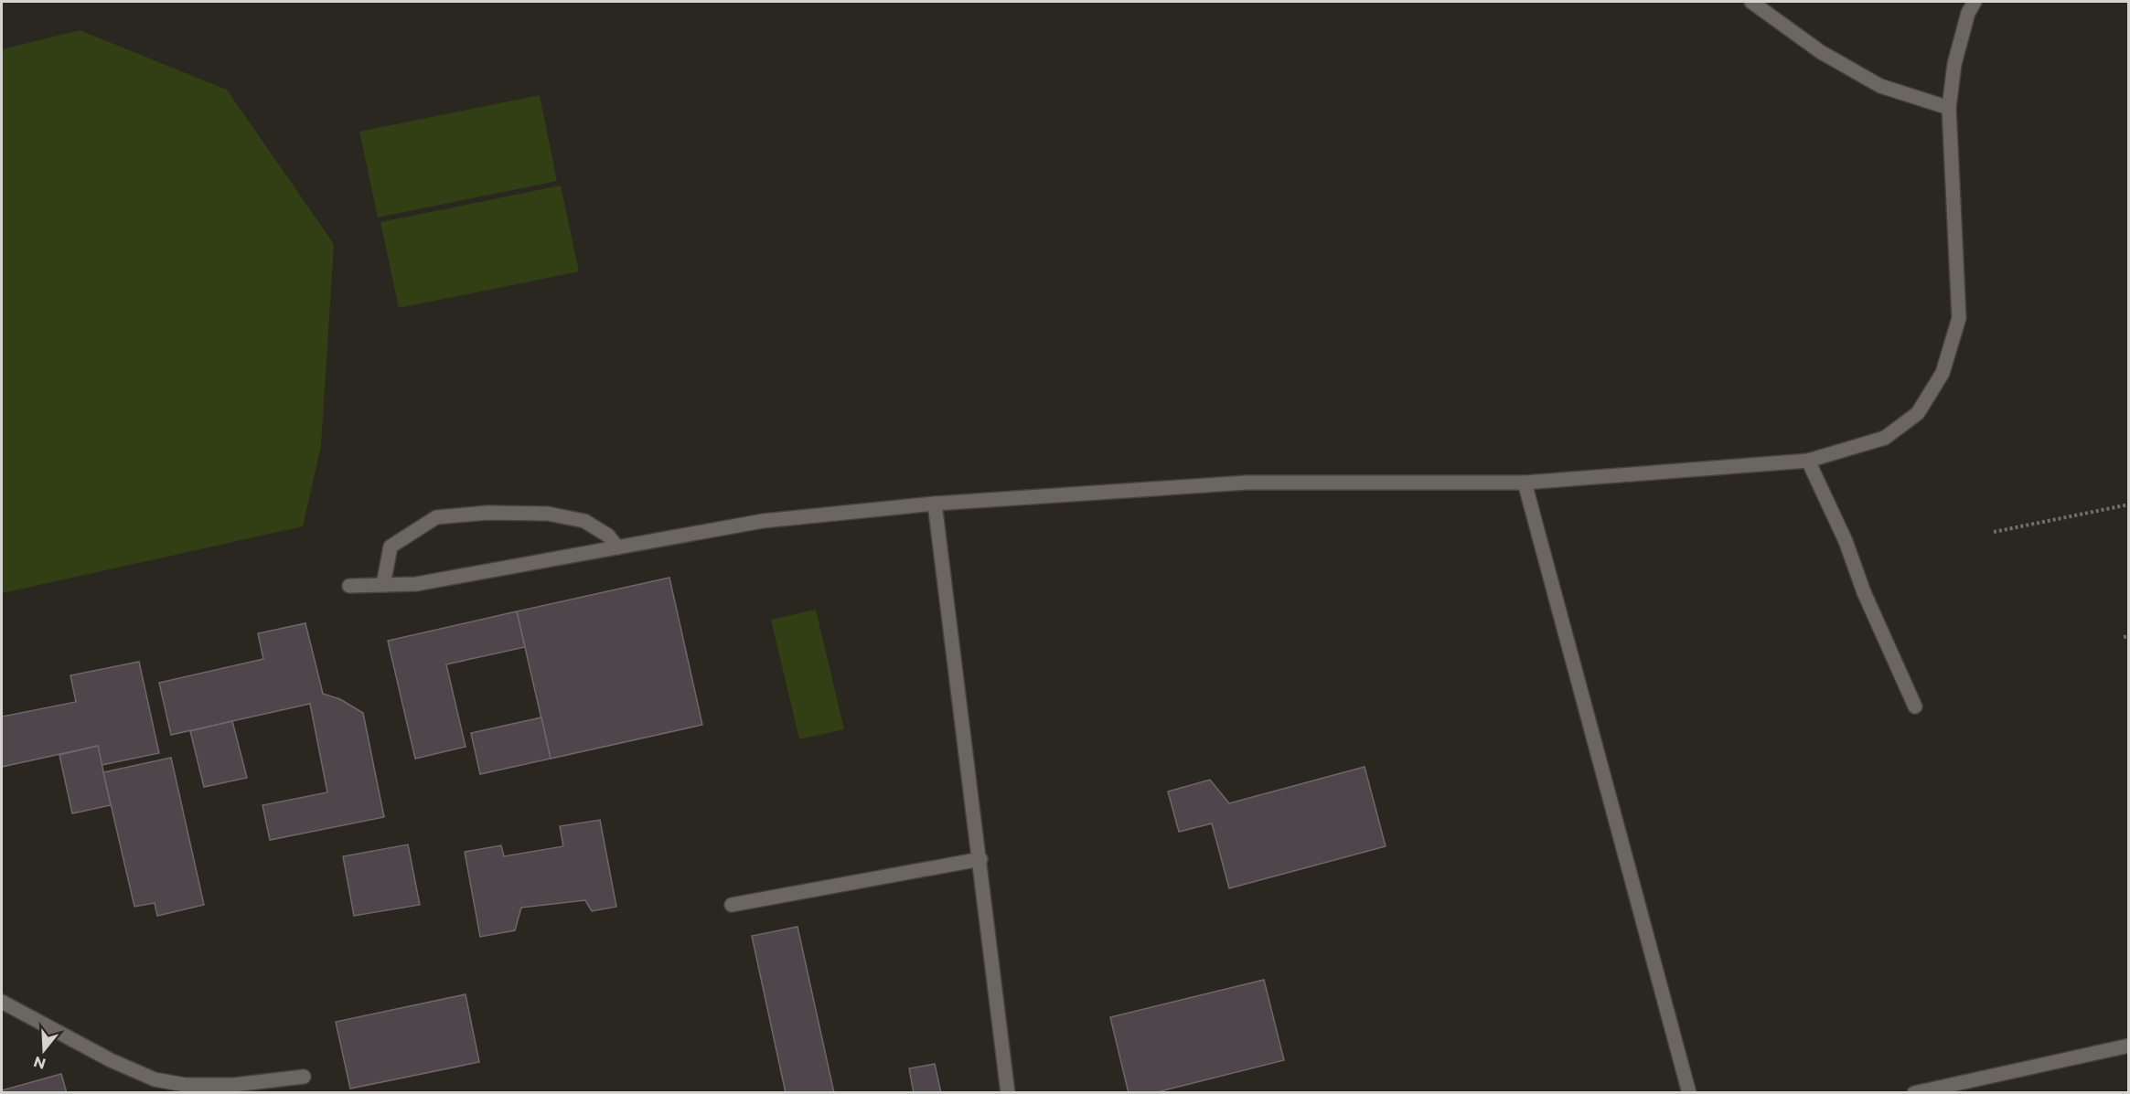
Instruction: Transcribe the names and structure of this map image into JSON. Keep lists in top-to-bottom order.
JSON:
{
  "north": "bottom"
}
